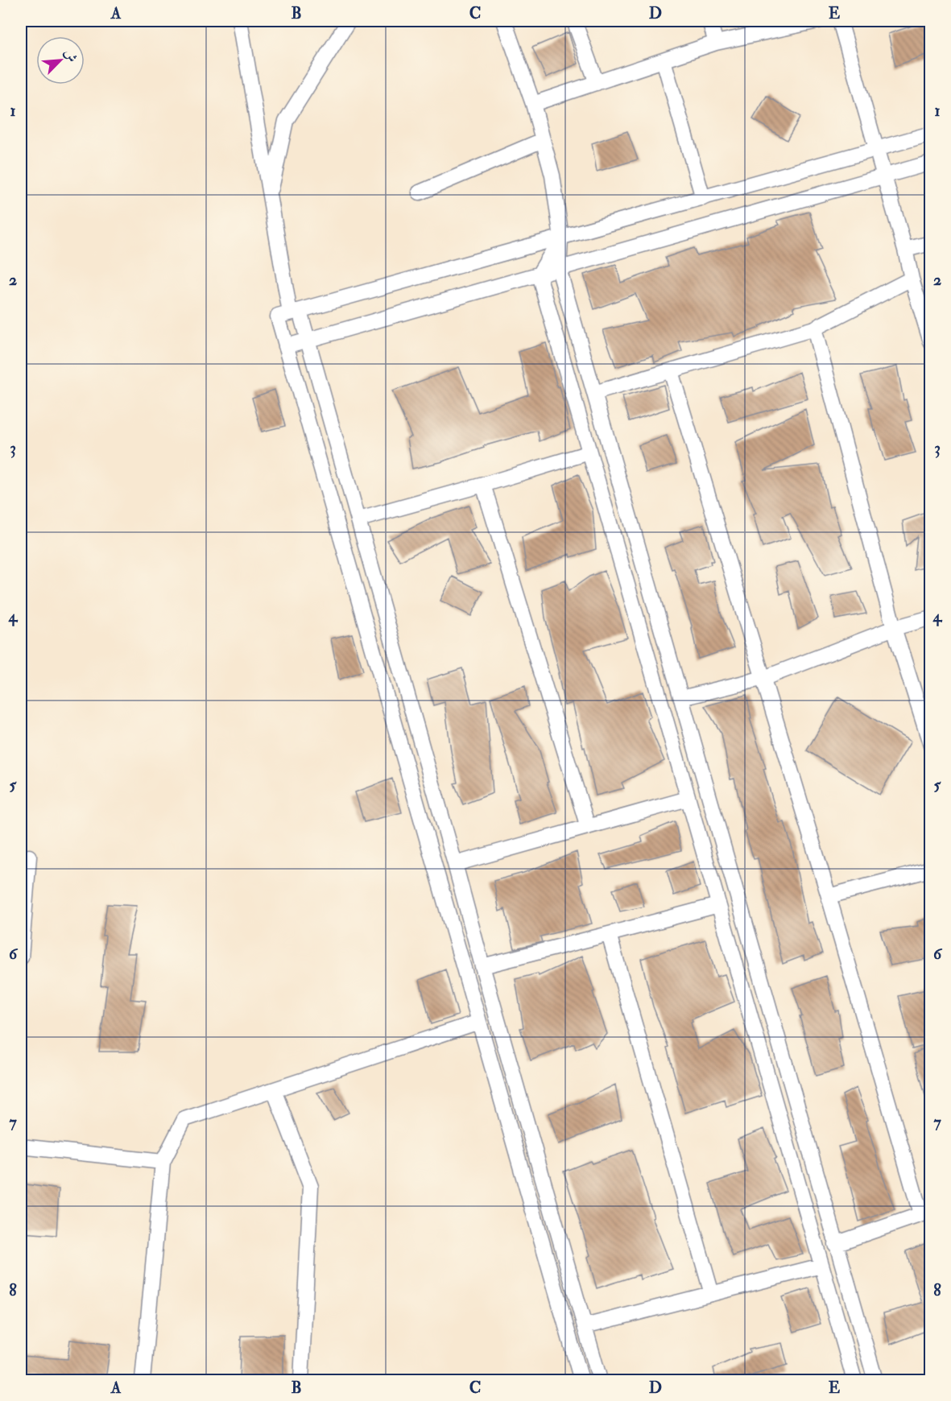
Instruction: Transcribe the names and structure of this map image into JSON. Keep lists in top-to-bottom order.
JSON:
{
  "north": "top right",
  "grid": {
    "columns": [
      "A",
      "B",
      "C",
      "D",
      "E"
    ],
    "rows": [
      "1",
      "2",
      "3",
      "4",
      "5",
      "6",
      "7",
      "8"
    ]
  }
}
